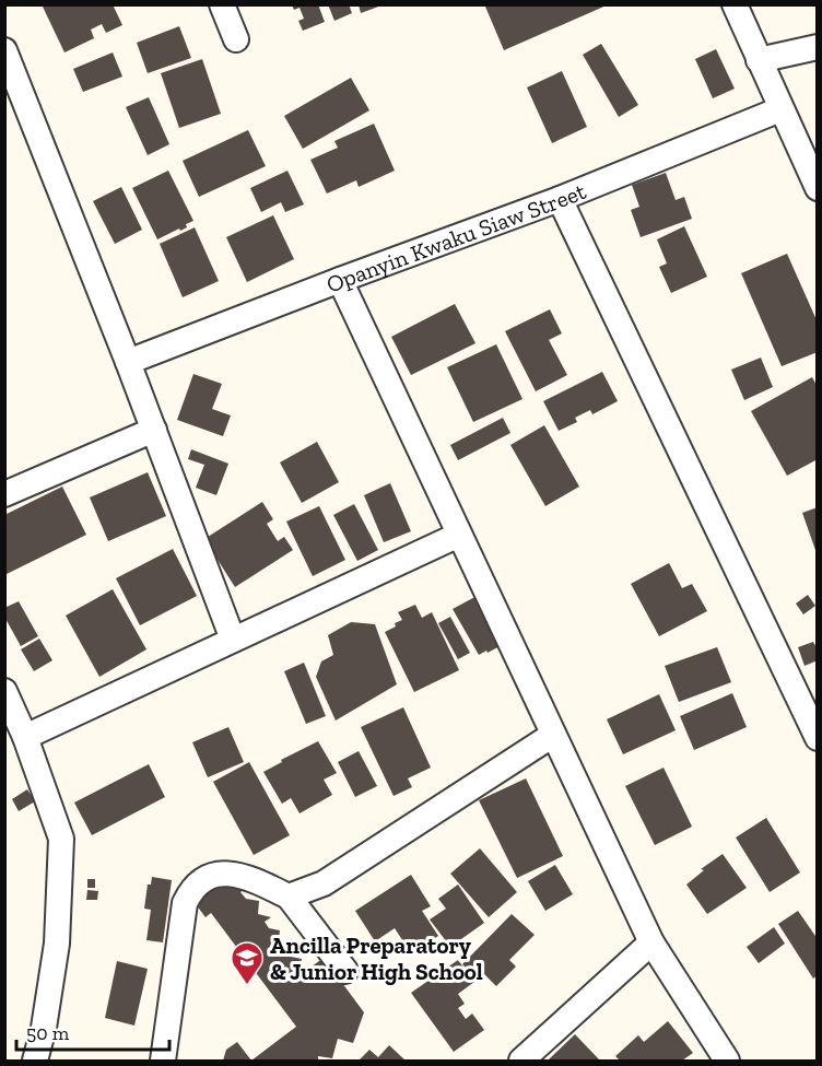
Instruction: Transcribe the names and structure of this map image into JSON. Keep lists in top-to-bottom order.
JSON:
{
  "streets": {
    "street": ["Opanyin Kwaku Siaw Street"]
  },
  "places": {
    "school or university": ["Ancilla Preparatory & Junior High School"]
  },
  "scale_bar": "50 m"
}
